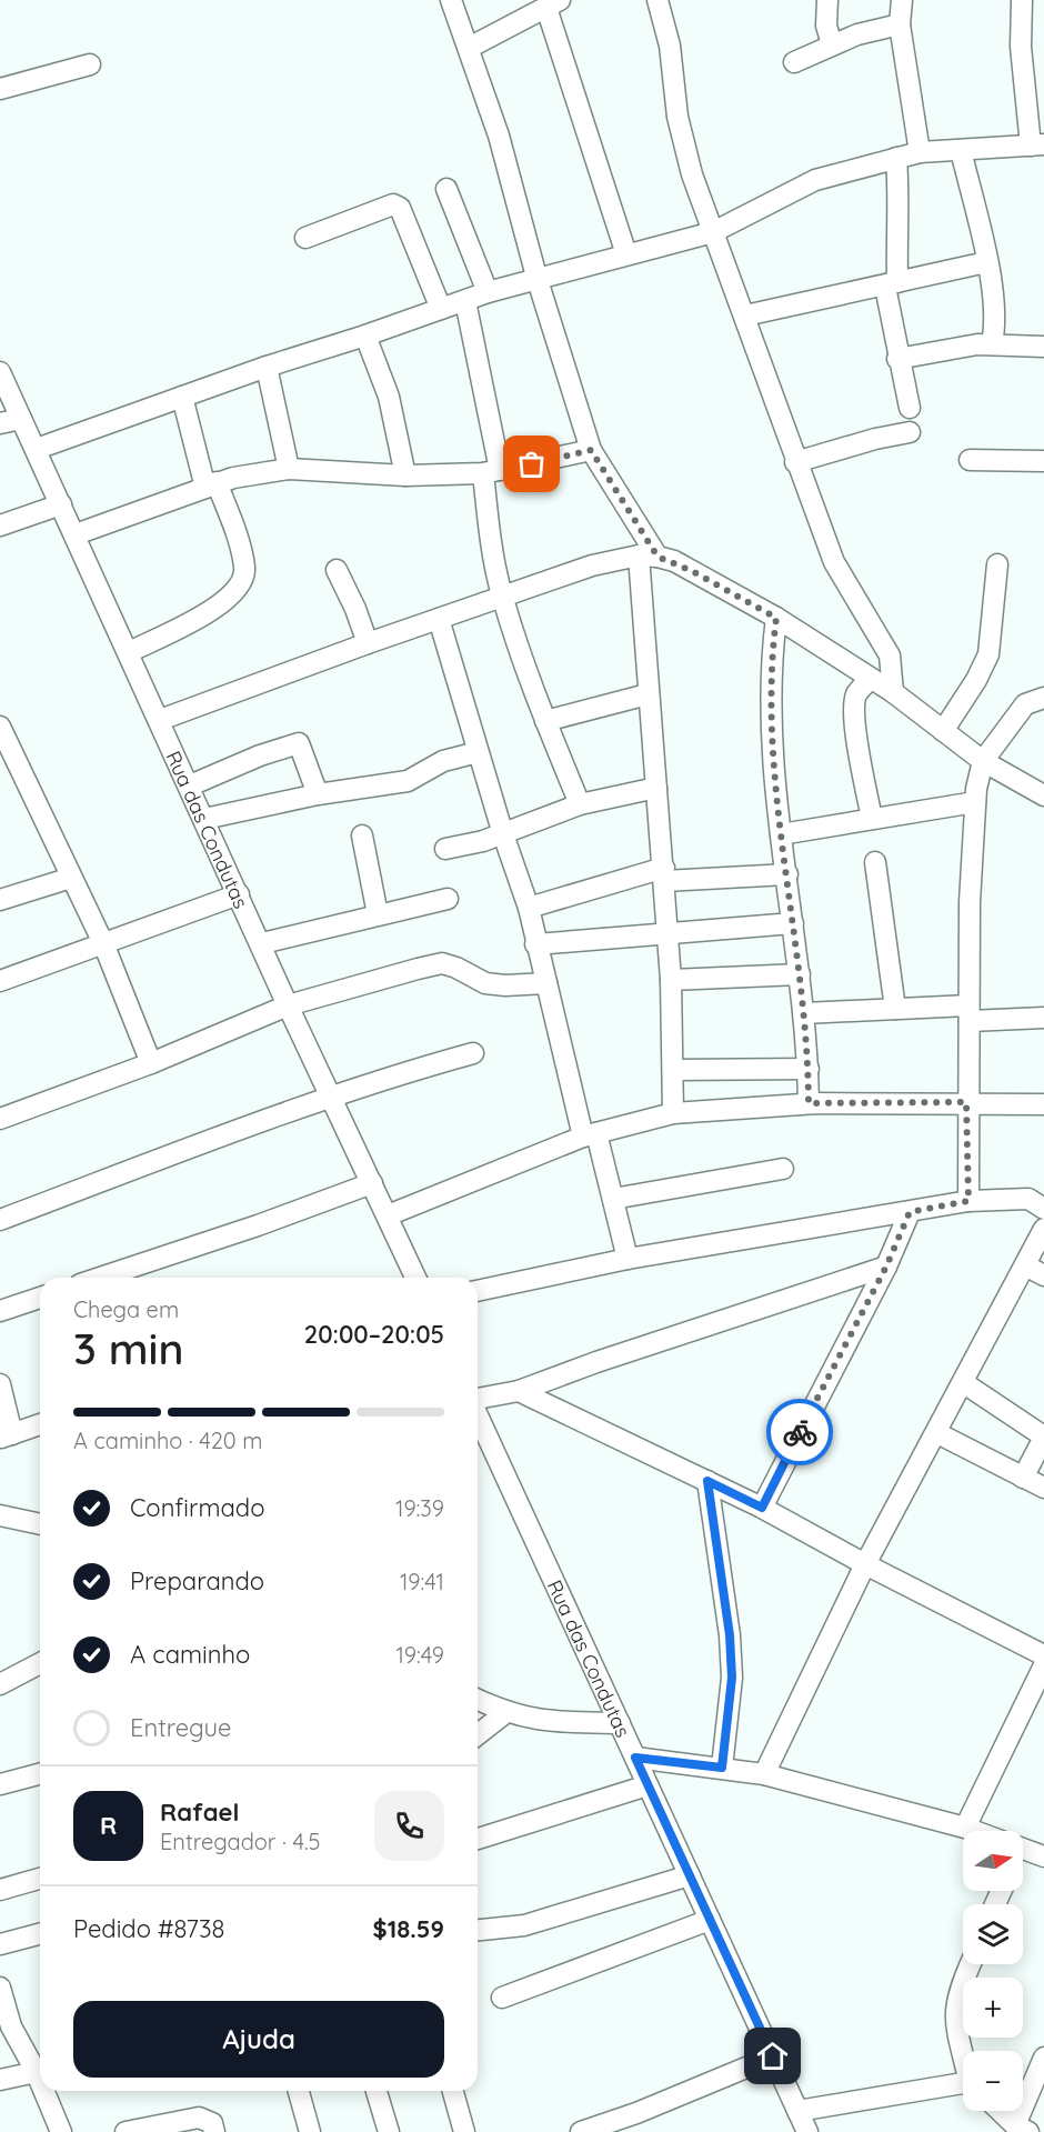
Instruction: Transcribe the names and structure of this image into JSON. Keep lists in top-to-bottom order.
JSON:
{
  "streets": {
    "street": ["Rua das Condutas"]
  },
  "north": "right",
  "page": {
    "heading": ["3 min", "Chega em", "20:00–20:05"],
    "panel": [
      "Rafael",
      "Entregador · 4.5",
      "Pedido #8738",
      "$18.59"
    ],
    "bar": "A caminho · 420 m",
    "list": [
      ["Confirmado", "19:39"],
      ["Preparando", "19:41"],
      ["A caminho", "19:49"],
      "Entregue"
    ],
    "round": "R",
    "map_buttons": ["+", "−"],
    "buttons": "Ajuda"
  }
}
